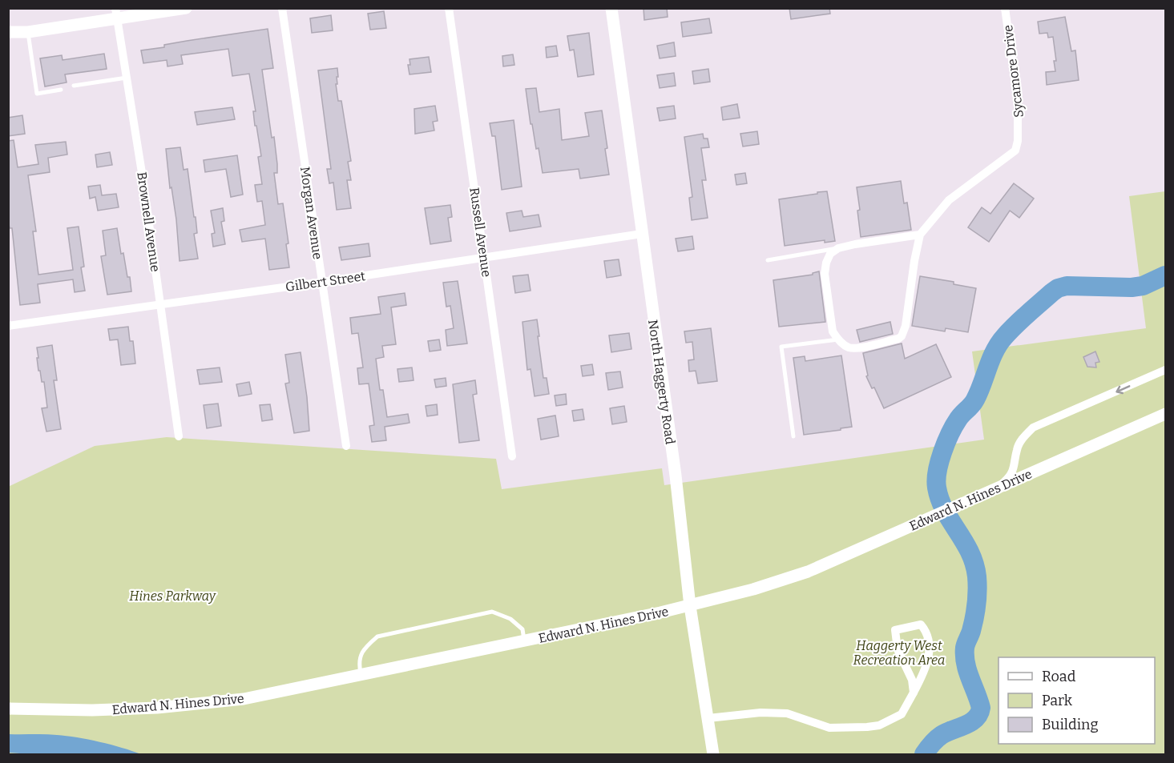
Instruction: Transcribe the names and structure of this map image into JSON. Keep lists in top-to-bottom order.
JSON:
{
  "streets": {
    "street": [
      "Sycamore Drive",
      "Morgan Avenue",
      "Brownell Avenue",
      "Russell Avenue",
      "Gilbert Street",
      "North Haggerty Road",
      "Edward N. Hines Drive"
    ]
  },
  "crossings": [
    ["Morgan Avenue", "Gilbert Street"],
    ["Brownell Avenue", "Gilbert Street"],
    ["Russell Avenue", "Gilbert Street"],
    ["Gilbert Street", "North Haggerty Road"],
    ["North Haggerty Road", "Edward N. Hines Drive"]
  ],
  "parks": ["Hines Parkway", "Haggerty West Recreation Area"],
  "legend": ["Road", "Park", "Building"]
}
